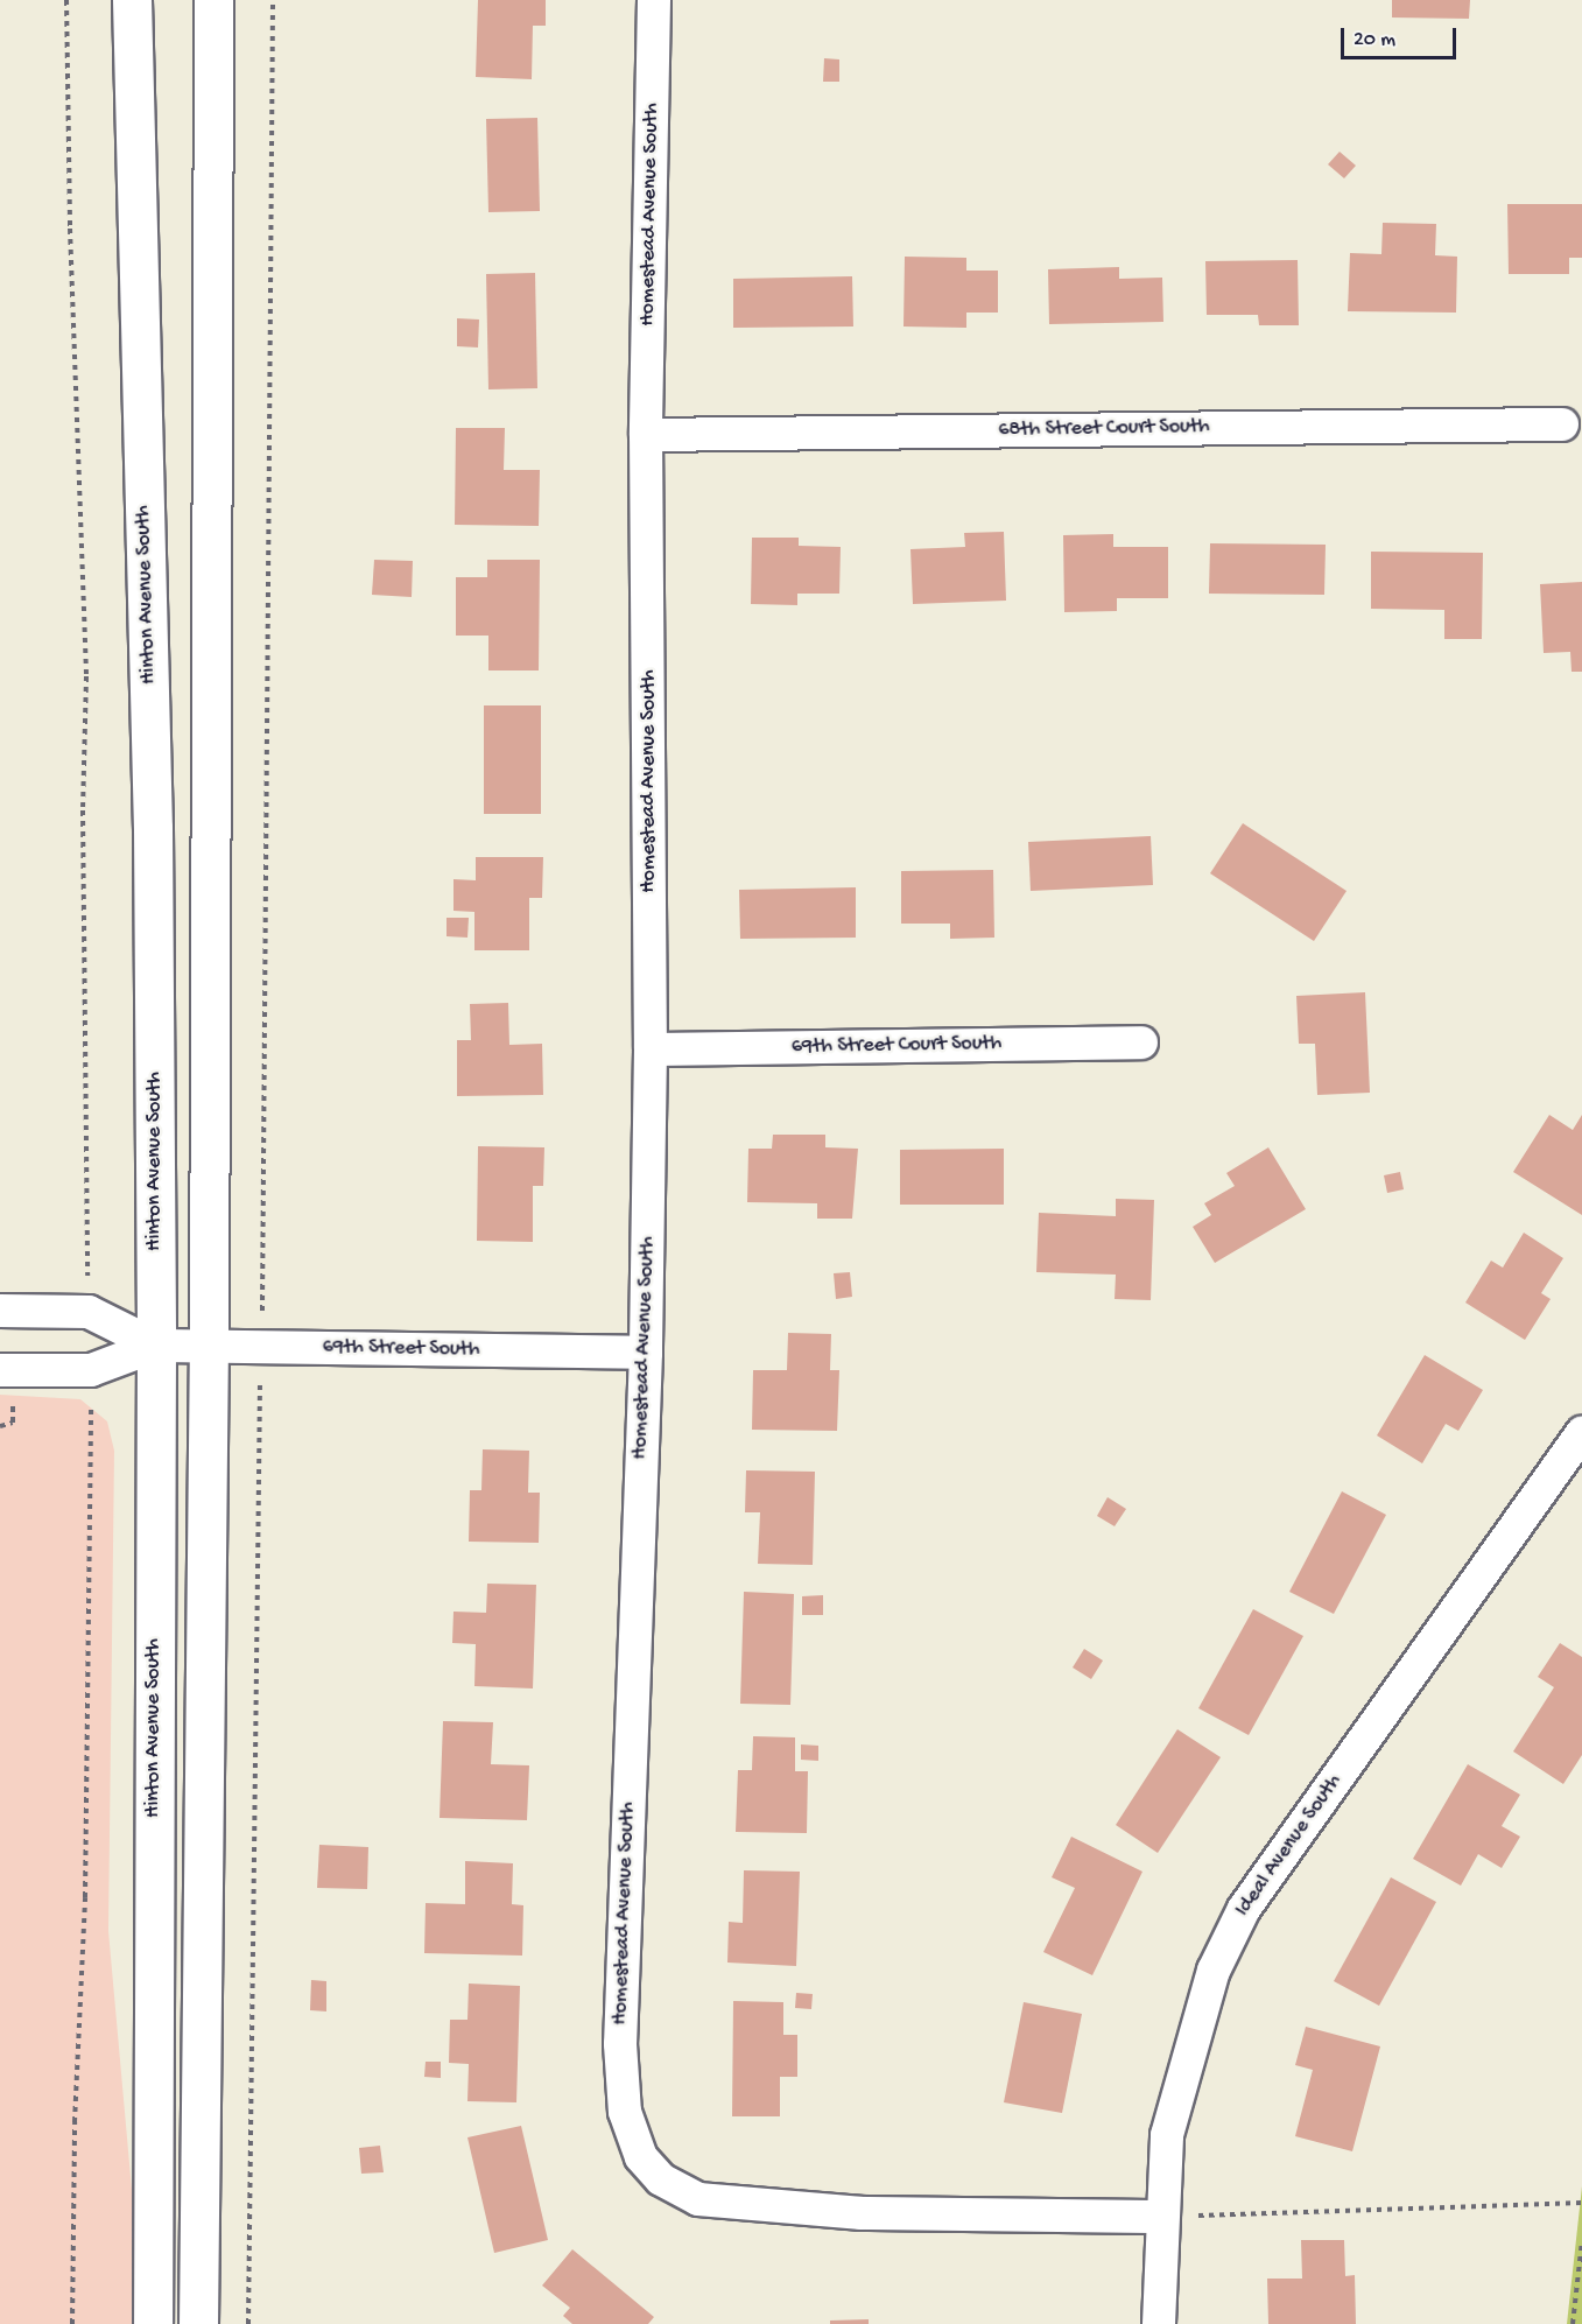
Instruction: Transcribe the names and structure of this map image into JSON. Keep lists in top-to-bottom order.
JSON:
{
  "streets": {
    "main road": ["Hinton Avenue South"],
    "street": [
      "Homestead Avenue South",
      "68th Street Court South",
      "69th Street Court South",
      "69th Street South",
      "Ideal Avenue South"
    ]
  },
  "crossings": [
    ["Homestead Avenue South", "68th Street Court South"],
    ["Homestead Avenue South", "69th Street Court South"],
    ["Homestead Avenue South", "69th Street South"],
    ["Homestead Avenue South", "Ideal Avenue South"],
    ["Hinton Avenue South", "69th Street South"]
  ],
  "scale_bar": "20 m"
}
